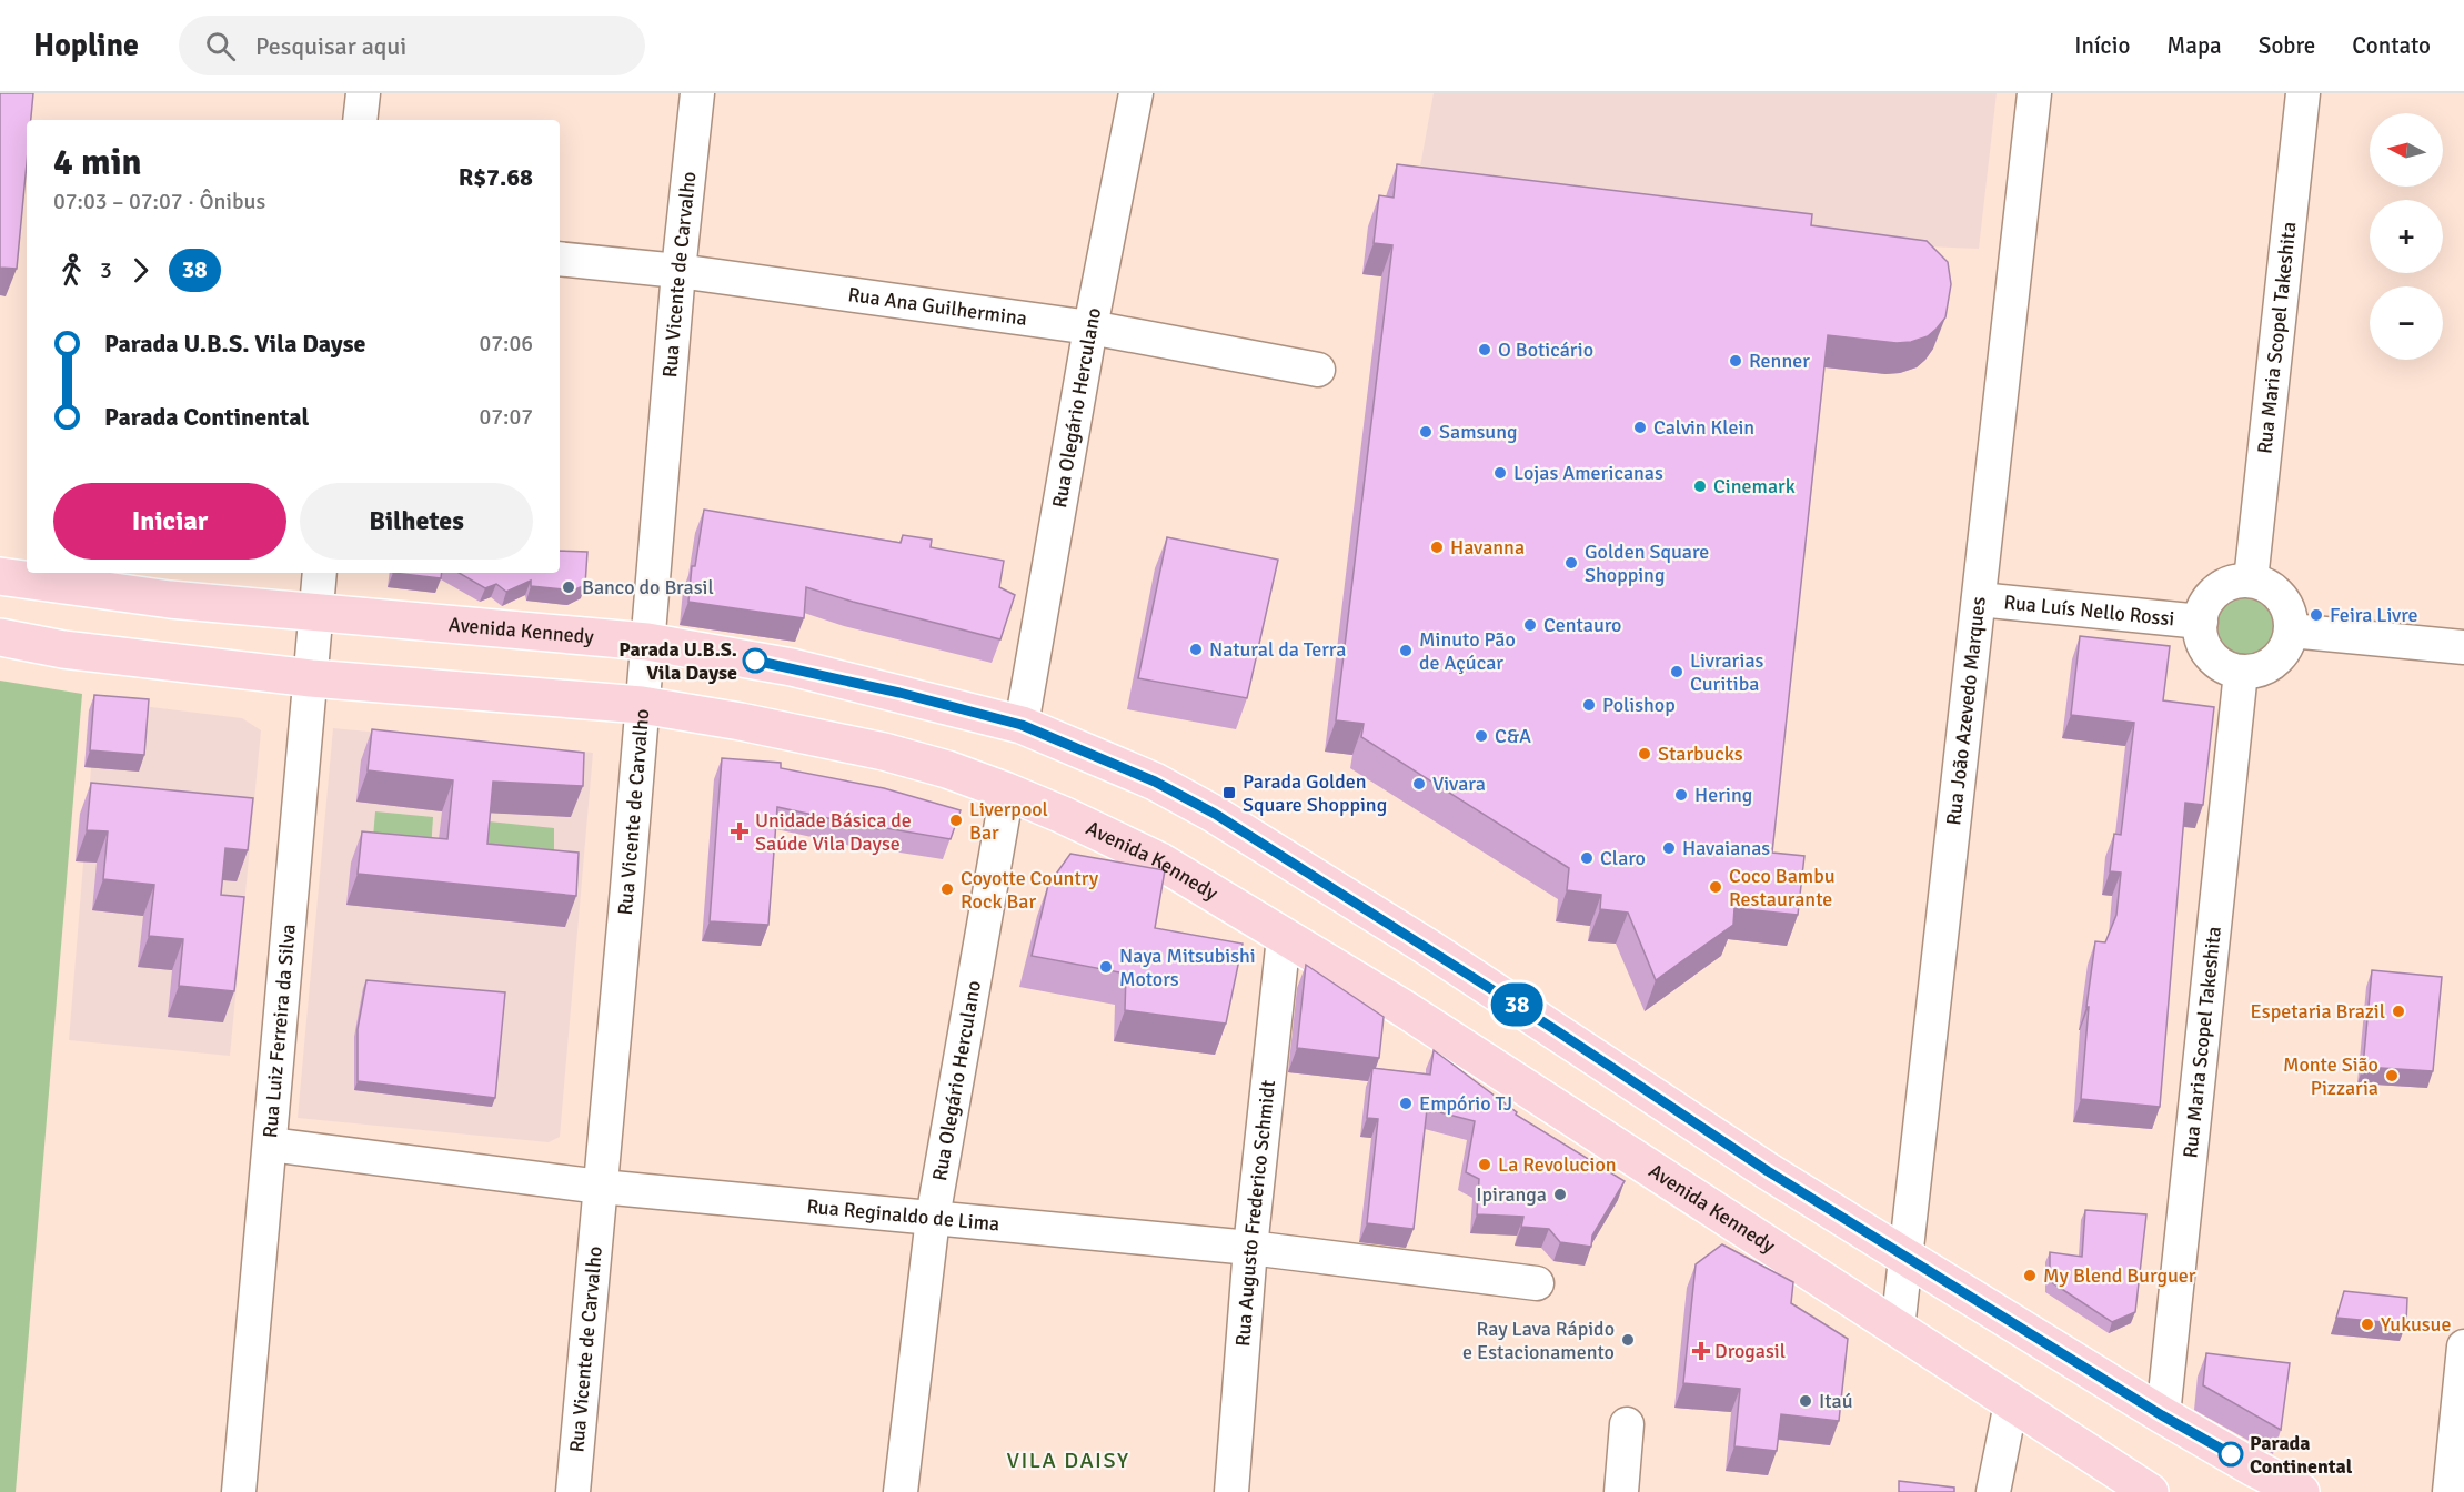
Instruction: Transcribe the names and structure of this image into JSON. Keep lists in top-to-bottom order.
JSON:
{
  "streets": {
    "main road": ["Avenida Kennedy"],
    "street": [
      "Rua Vicente de Carvalho",
      "Rua Ana Guilhermina",
      "Rua Maria Scopel Takeshita",
      "Rua Olegário Herculano",
      "Rua Luís Nello Rossi",
      "Rua João Azevedo Marques",
      "Rua Luiz Ferreira da Silva",
      "Rua Reginaldo de Lima",
      "Rua Augusto Frederico Schmidt"
    ]
  },
  "crossings": [
    ["Rua Vicente de Carvalho", "Rua Ana Guilhermina"],
    ["Rua Vicente de Carvalho", "Avenida Kennedy"],
    ["Rua Vicente de Carvalho", "Rua Reginaldo de Lima"],
    ["Rua Ana Guilhermina", "Rua Olegário Herculano"],
    ["Rua Maria Scopel Takeshita", "Rua Luís Nello Rossi"],
    ["Rua Maria Scopel Takeshita", "Avenida Kennedy"],
    ["Rua Olegário Herculano", "Avenida Kennedy"],
    ["Rua Olegário Herculano", "Rua Reginaldo de Lima"],
    ["Rua Luís Nello Rossi", "Rua João Azevedo Marques"],
    ["Avenida Kennedy", "Rua João Azevedo Marques"],
    ["Avenida Kennedy", "Rua Luiz Ferreira da Silva"],
    ["Avenida Kennedy", "Rua Augusto Frederico Schmidt"],
    ["Rua Luiz Ferreira da Silva", "Rua Reginaldo de Lima"],
    ["Rua Reginaldo de Lima", "Rua Augusto Frederico Schmidt"]
  ],
  "districts": ["VILA DAISY"],
  "places": {
    "other": [
      "O Boticário",
      "Renner",
      "Calvin Klein",
      "Samsung",
      "Lojas Americanas",
      "Cinemark",
      "Havanna",
      "Golden Square Shopping",
      "Banco do Brasil",
      "Feira Livre",
      "Centauro",
      "Natural da Terra",
      "Minuto Pão de Açúcar",
      "Parada U.B.S. Vila Dayse",
      "Livrarias Curitiba",
      "Polishop",
      "C&A",
      "Starbucks",
      "Vivara",
      "Hering",
      "Liverpool Bar",
      "Havaianas",
      "Claro",
      "Coco Bambu Restaurante",
      "Coyotte Country Rock Bar",
      "Naya Mitsubishi Motors",
      "Espetaria Brazil",
      "Monte Sião Pizzaria",
      "Empório TJ",
      "La Revolucion",
      "Ipiranga",
      "My Blend Burguer",
      "Yukusue",
      "Ray Lava Rápido e Estacionamento",
      "Itaú",
      "Parada Continental"
    ],
    "transit": ["Parada Golden Square Shopping"],
    "health": ["Unidade Básica de Saúde Vila Dayse", "Drogasil"]
  },
  "lines": ["bus line 38"],
  "north": "left",
  "page": {
    "header": "Hopline",
    "search": "Pesquisar aqui",
    "nav": [
      "Início",
      "Mapa",
      "Sobre",
      "Contato"
    ],
    "on_map": "38",
    "map_buttons": ["+", "−"],
    "heading": ["4 min", "07:03 – 07:07 · Ônibus", "R$7.68"],
    "legs": ["3", "38"],
    "list": [
      {
        "name": "Parada U.B.S. Vila Dayse",
        "value": "07:06"
      },
      {
        "name": "Parada Continental",
        "value": "07:07"
      }
    ],
    "buttons": ["Iniciar", "Bilhetes"]
  }
}
